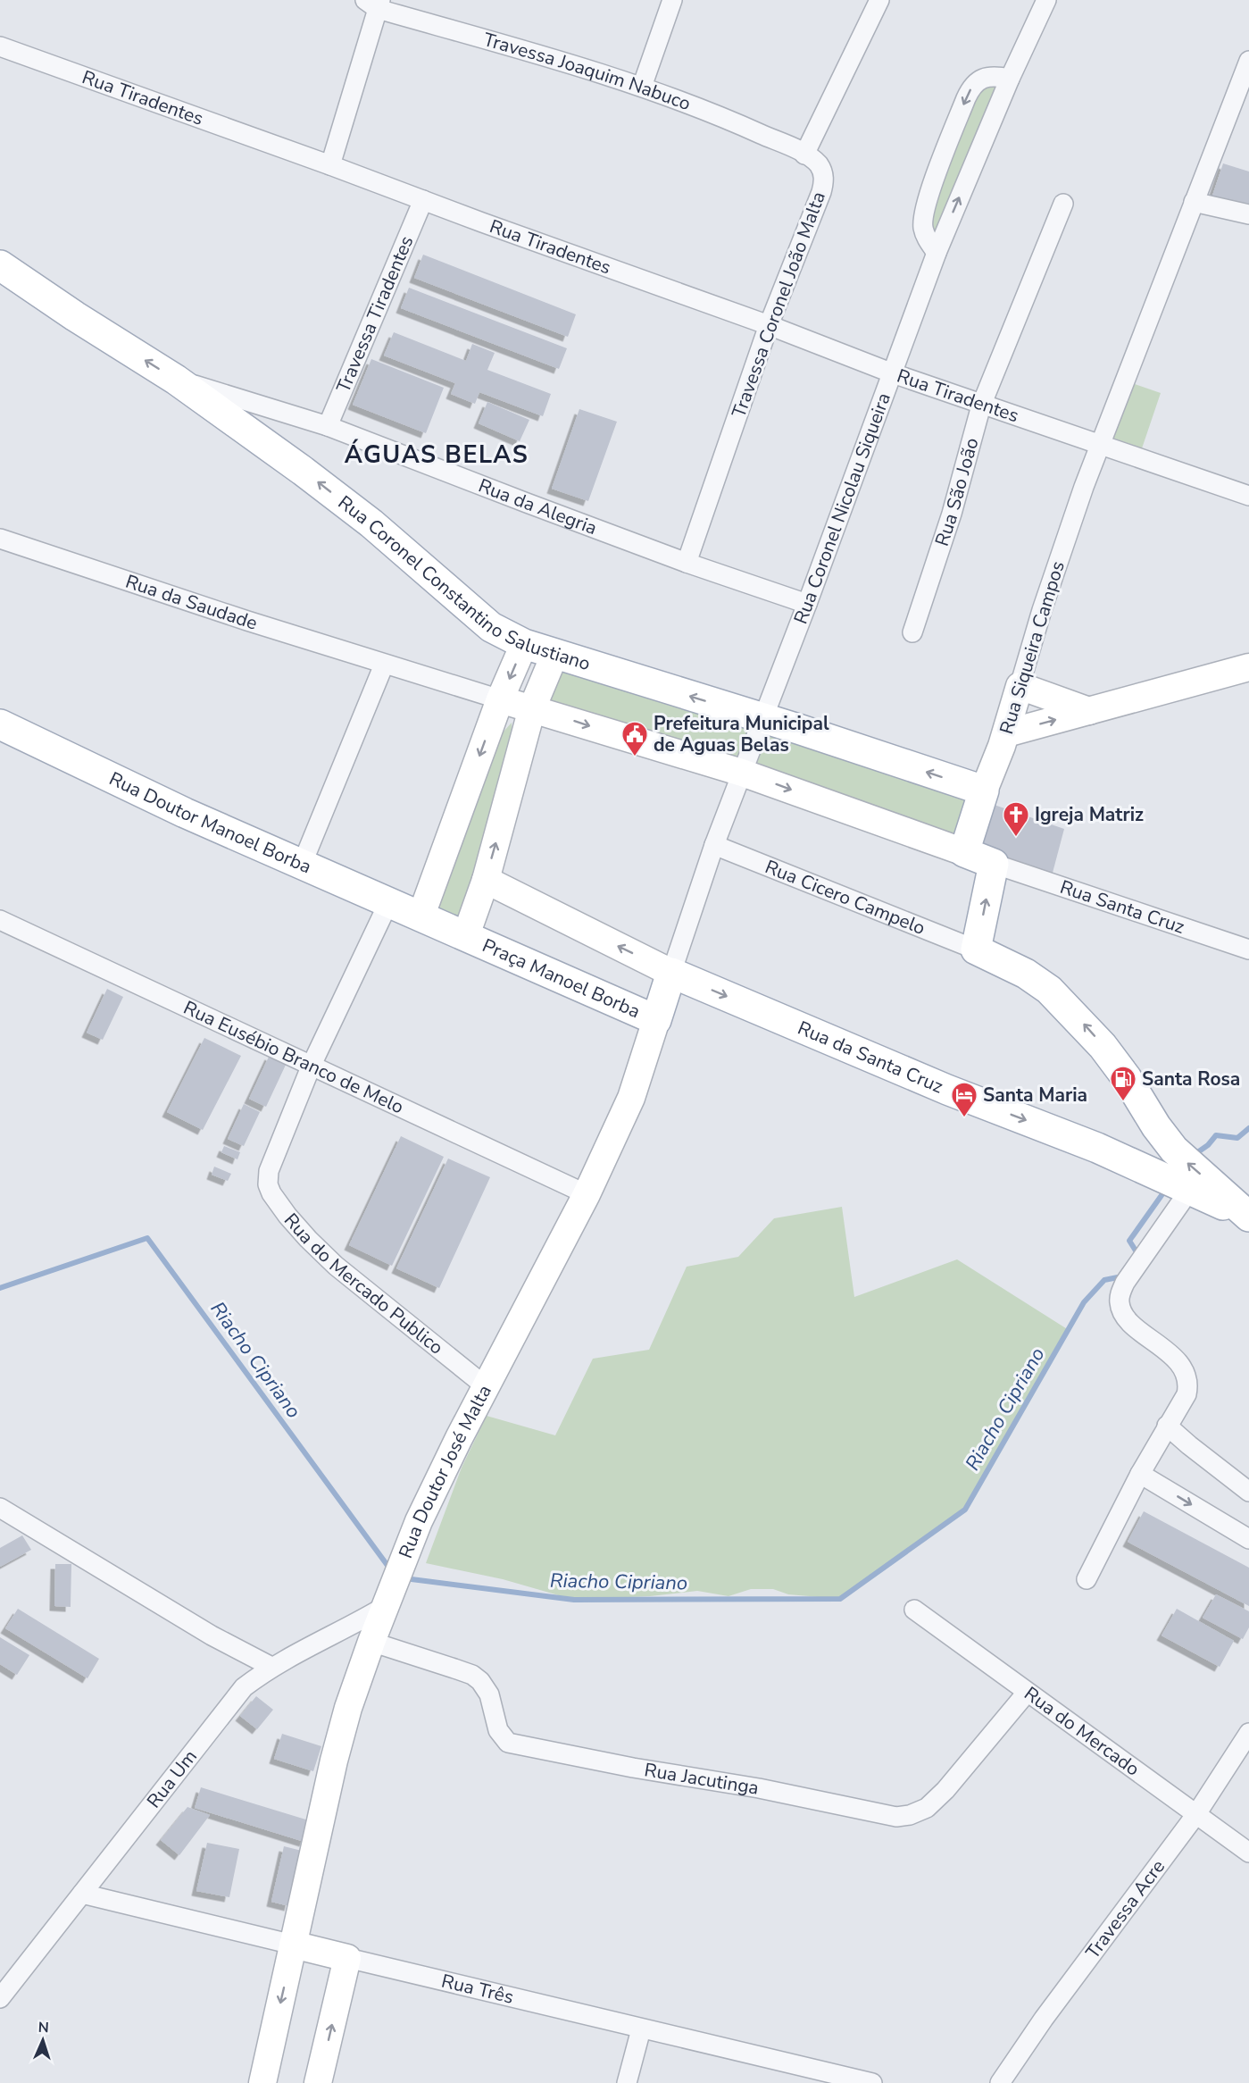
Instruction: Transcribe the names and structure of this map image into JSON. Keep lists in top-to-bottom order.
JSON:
{
  "streets": {
    "main road": [
      "Rua Coronel Constantino Salustiano",
      "Rua Siqueira Campos",
      "Rua Doutor Manoel Borba",
      "Praça Manoel Borba",
      "Rua da Santa Cruz"
    ],
    "street": [
      "Travessa Joaquim Nabuco",
      "Rua Tiradentes",
      "Travessa Coronel João Malta",
      "Travessa Tiradentes",
      "Rua São João",
      "Rua da Alegria",
      "Rua Coronel Nicolau Siqueira",
      "Rua da Saudade",
      "Rua Cicero Campelo",
      "Rua Santa Cruz",
      "Rua Eusébio Branco de Melo",
      "Rua do Mercado Publico",
      "Rua Doutor José Malta",
      "Rua do Mercado",
      "Rua Um",
      "Rua Jacutinga",
      "Travessa Acre",
      "Rua Três"
    ]
  },
  "crossings": [
    ["Travessa Joaquim Nabuco", "Travessa Coronel João Malta"],
    ["Rua Tiradentes", "Travessa Coronel João Malta"],
    ["Rua Tiradentes", "Travessa Tiradentes"],
    ["Rua Tiradentes", "Rua São João"],
    ["Rua Tiradentes", "Rua Coronel Nicolau Siqueira"],
    ["Rua Tiradentes", "Rua Siqueira Campos"],
    ["Travessa Coronel João Malta", "Rua da Alegria"],
    ["Travessa Tiradentes", "Rua da Alegria"],
    ["Rua da Alegria", "Rua Coronel Nicolau Siqueira"],
    ["Rua da Alegria", "Rua Coronel Constantino Salustiano"],
    ["Rua Coronel Nicolau Siqueira", "Rua Coronel Constantino Salustiano"],
    ["Rua Coronel Nicolau Siqueira", "Rua Cicero Campelo"],
    ["Rua Coronel Nicolau Siqueira", "Rua da Santa Cruz"],
    ["Rua Coronel Constantino Salustiano", "Rua Siqueira Campos"],
    ["Rua Doutor Manoel Borba", "Praça Manoel Borba"],
    ["Praça Manoel Borba", "Rua Doutor José Malta"],
    ["Rua Eusébio Branco de Melo", "Rua do Mercado Publico"],
    ["Rua Eusébio Branco de Melo", "Rua Doutor José Malta"],
    ["Rua do Mercado Publico", "Rua Doutor José Malta"],
    ["Rua Doutor José Malta", "Rua Um"],
    ["Rua Doutor José Malta", "Rua Jacutinga"],
    ["Rua Doutor José Malta", "Rua Três"],
    ["Rua do Mercado", "Rua Jacutinga"],
    ["Rua do Mercado", "Travessa Acre"],
    ["Rua Um", "Rua Três"]
  ],
  "one_way": ["Rua Coronel Constantino Salustiano"],
  "districts": ["ÁGUAS BELAS"],
  "water": ["Riacho Cipriano"],
  "places": {
    "public building": ["Prefeitura Municipal de Aguas Belas"],
    "church": ["Igreja Matriz"],
    "fuel station": ["Santa Rosa"],
    "hotel": ["Santa Maria"]
  },
  "north": "top"
}
